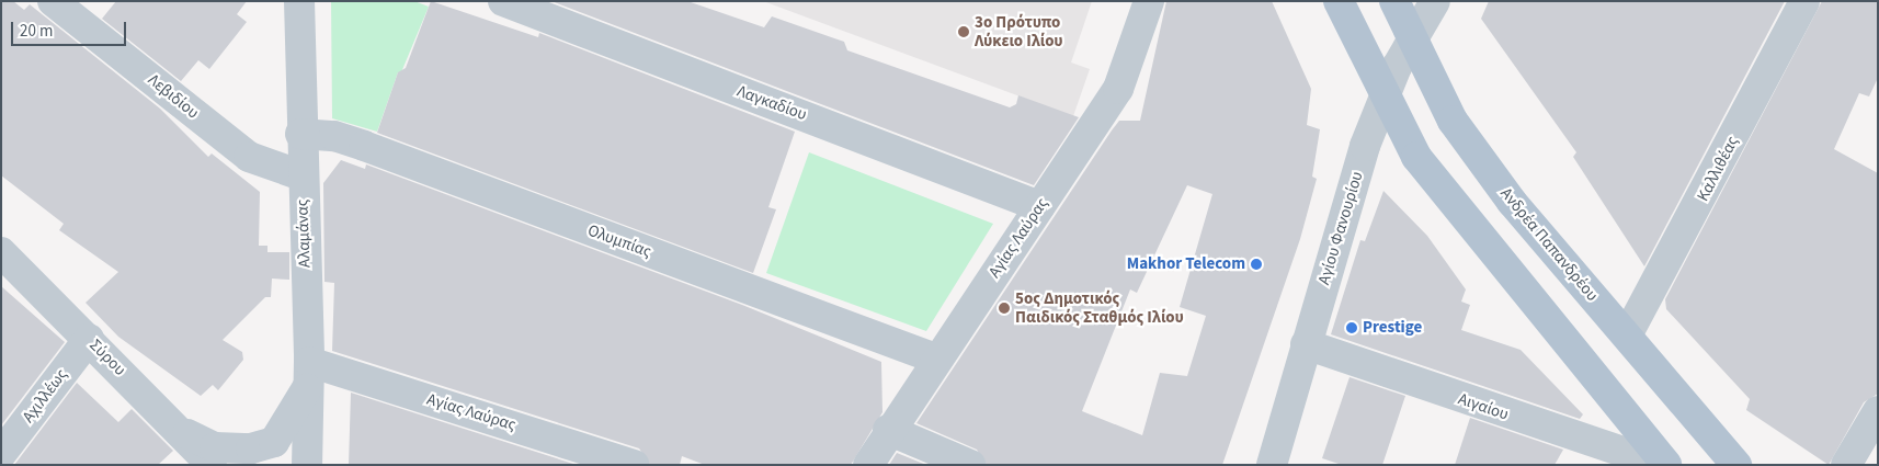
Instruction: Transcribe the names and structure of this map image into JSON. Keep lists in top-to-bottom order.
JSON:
{
  "streets": {
    "main road": ["Ανδρέα Παπανδρέου"],
    "street": [
      "Λεβιδίου",
      "Λαγκαδίου",
      "Καλλιθέας",
      "Αγίου Φανουρίου",
      "Αλαμάνας",
      "Αγίας Λαύρας",
      "Ολυμπίας",
      "Σύρου",
      "Αχιλλέως",
      "Αιγαίου"
    ]
  },
  "crossings": [
    ["Λεβιδίου", "Αλαμάνας"],
    ["Λαγκαδίου", "Αγίας Λαύρας"],
    ["Καλλιθέας", "Ανδρέα Παπανδρέου"],
    ["Αγίου Φανουρίου", "Ανδρέα Παπανδρέου"],
    ["Αγίου Φανουρίου", "Αιγαίου"],
    ["Αλαμάνας", "Αγίας Λαύρας"],
    ["Αλαμάνας", "Ολυμπίας"],
    ["Αγίας Λαύρας", "Ολυμπίας"],
    ["Σύρου", "Αχιλλέως"]
  ],
  "places": [
    "3ο Πρότυπο Λύκειο Ιλίου",
    "Makhor Telecom",
    "5ος Δημοτικός Παιδικός Σταθμός Ιλίου",
    "Prestige"
  ],
  "scale_bar": "20 m"
}
